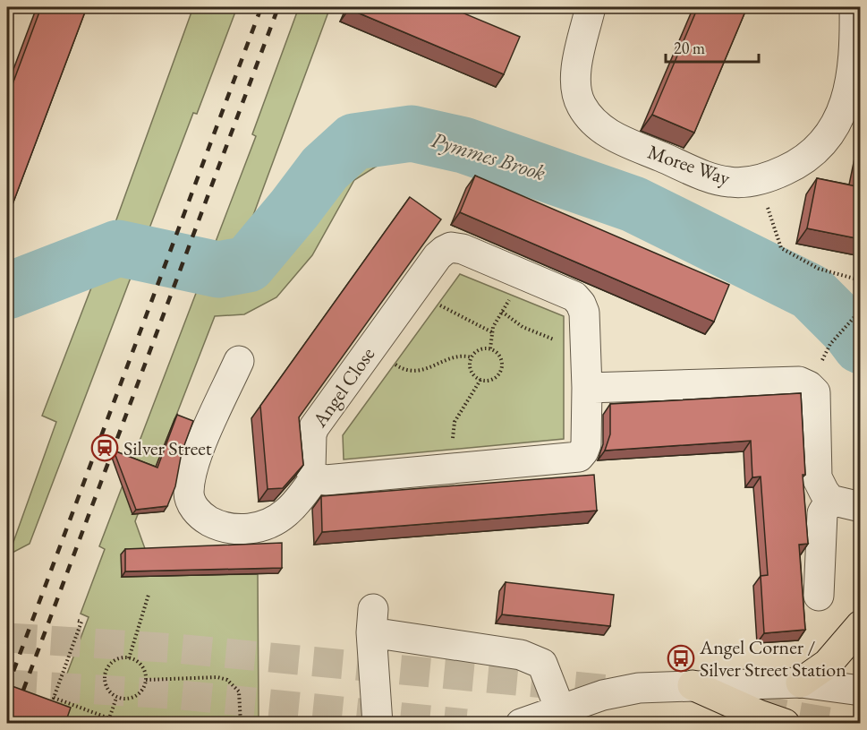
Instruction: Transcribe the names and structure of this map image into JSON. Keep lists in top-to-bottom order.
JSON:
{
  "streets": {
    "street": ["Moree Way", "Angel Close"]
  },
  "water": ["Pymmes Brook"],
  "places": {
    "station": ["Silver Street"],
    "bus stop": ["Angel Corner / Silver Street Station"]
  },
  "scale_bar": "20 m"
}
